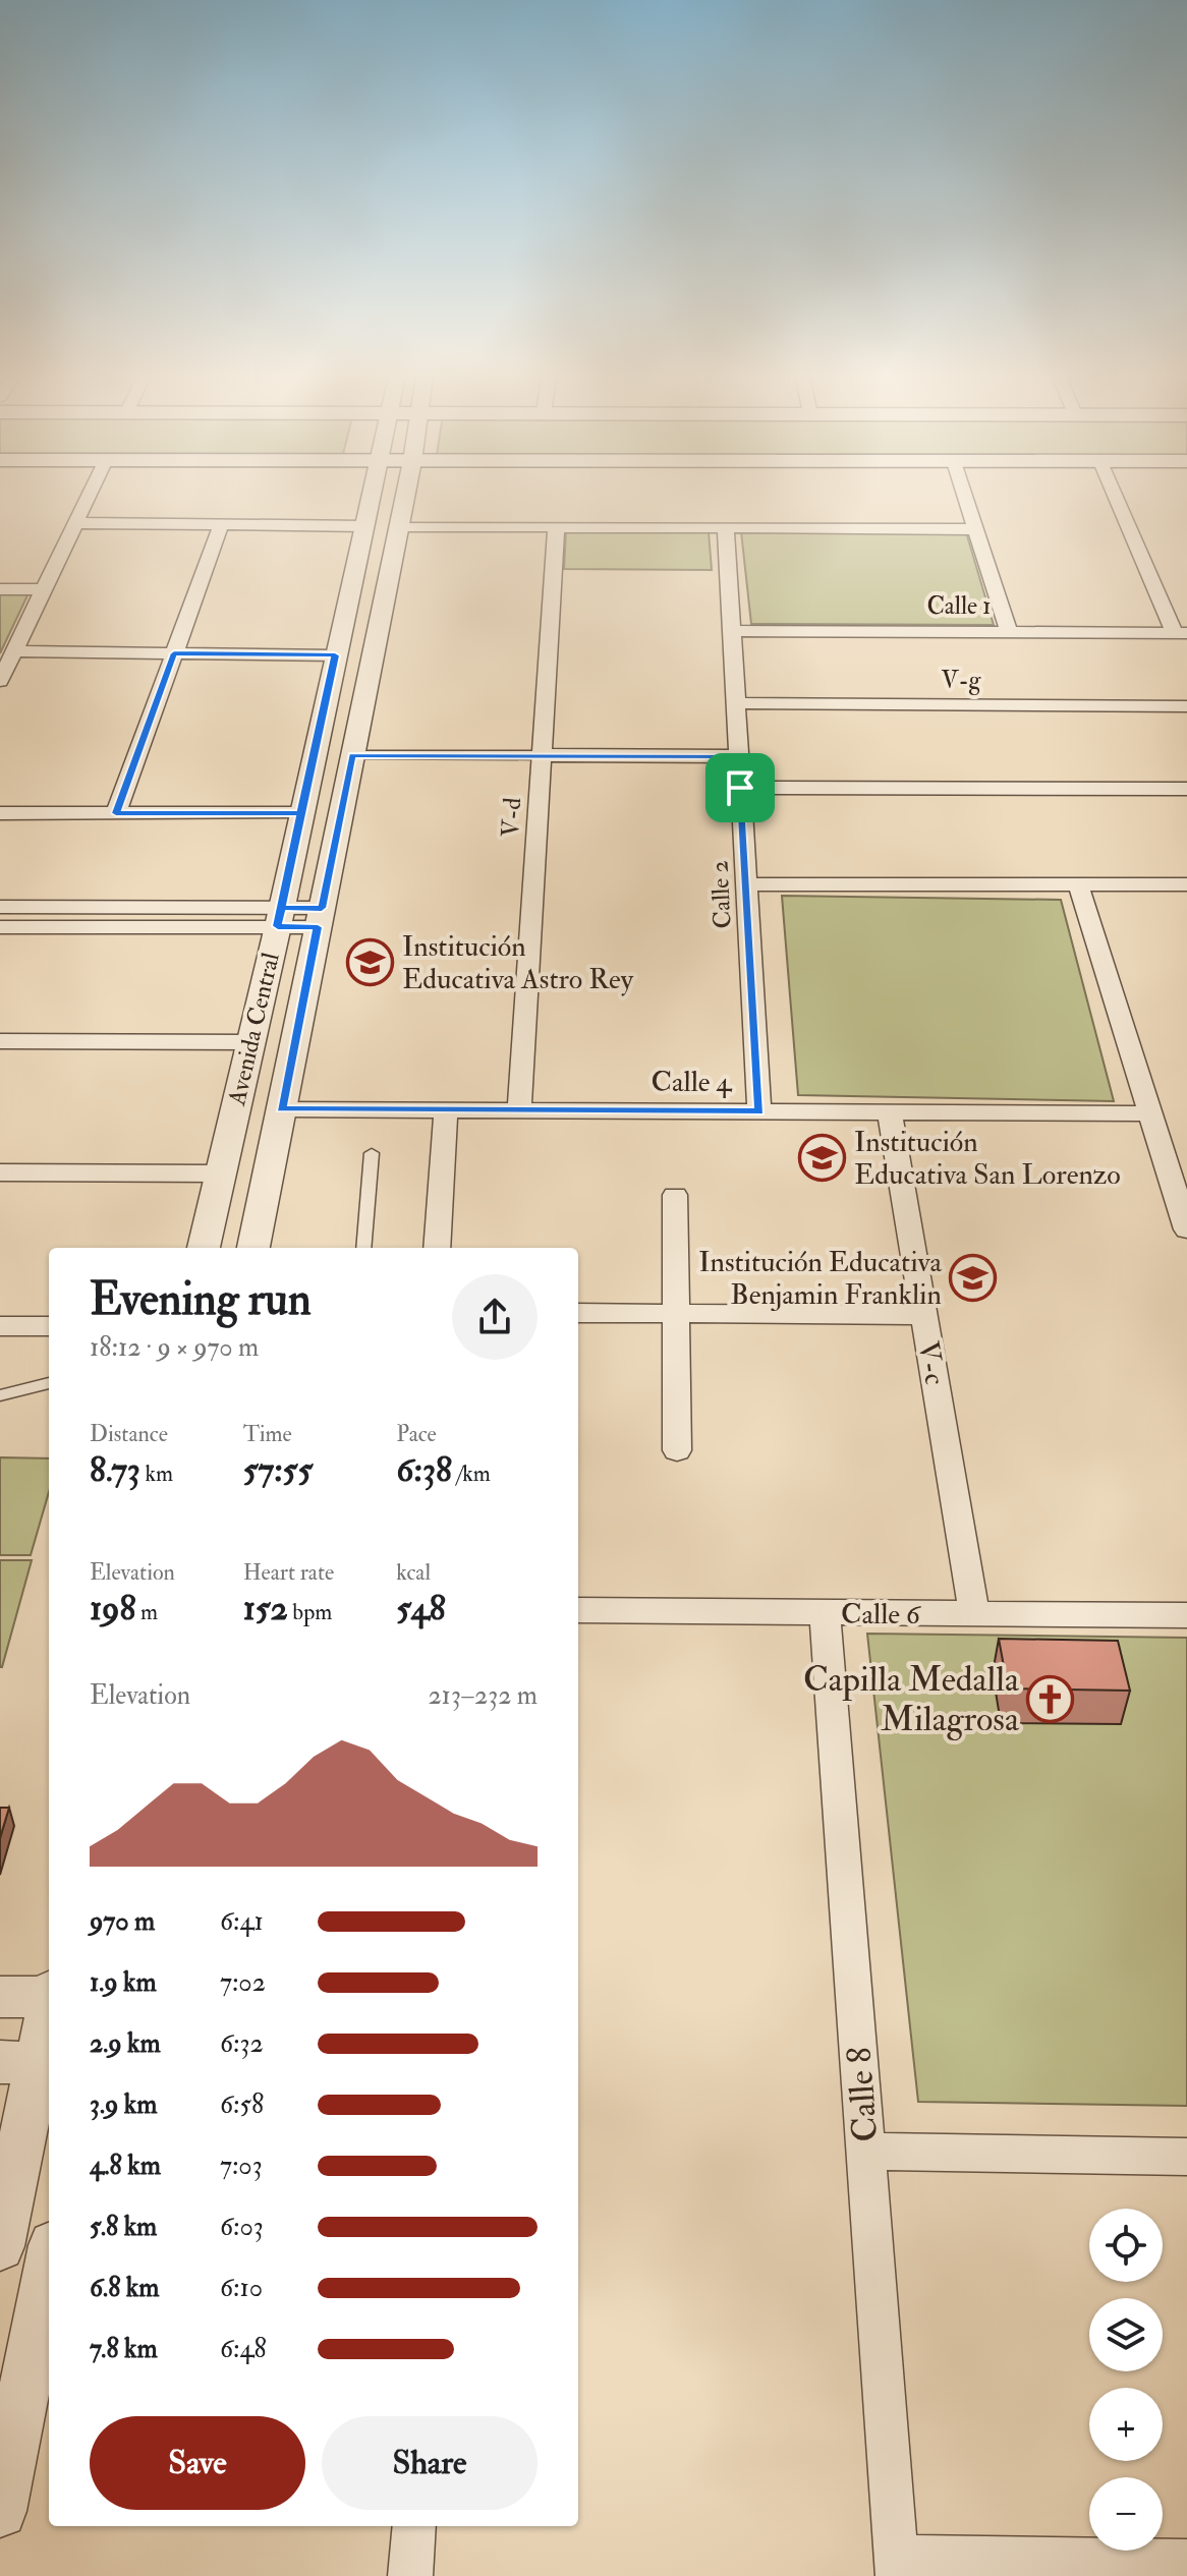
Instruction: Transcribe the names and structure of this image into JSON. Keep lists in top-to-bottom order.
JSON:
{
  "streets": {
    "street": [
      "Calle 1",
      "V-g",
      "V-d",
      "Calle 2",
      "Avenida Central",
      "Calle 4",
      "V-c",
      "Calle 6",
      "Calle 8"
    ]
  },
  "crossings": [
    ["Calle 1", "Calle 2"],
    ["V-g", "Calle 2"],
    ["V-d", "Calle 4"],
    ["Calle 2", "Calle 4"],
    ["Avenida Central", "Calle 4"],
    ["Calle 4", "V-c"],
    ["V-c", "Calle 6"],
    ["Calle 6", "Calle 8"]
  ],
  "places": {
    "school or university": ["Institución Educativa Astro Rey", "Institución Educativa San Lorenzo", "Institución Educativa Benjamin Franklin"],
    "church": ["Capilla Medalla Milagrosa"]
  },
  "page": {
    "heading": ["Evening run", "18:12 · 9 × 970 m"],
    "stats": [
      ["Distance", "8.73 km"],
      ["Time", "57:55"],
      ["Pace", "6:38 /km"],
      ["Elevation", "198 m"],
      ["Heart rate", "152 bpm"],
      ["kcal", "548"]
    ],
    "chart": ["Elevation", "213–232 m"],
    "list": [
      {
        "name": "970 m",
        "note": "6:41"
      },
      {
        "name": "1.9 km",
        "note": "7:02"
      },
      {
        "name": "2.9 km",
        "note": "6:32"
      },
      {
        "name": "3.9 km",
        "note": "6:58"
      },
      {
        "name": "4.8 km",
        "note": "7:03"
      },
      {
        "name": "5.8 km",
        "note": "6:03"
      },
      {
        "name": "6.8 km",
        "note": "6:10"
      },
      {
        "name": "7.8 km",
        "note": "6:48"
      }
    ],
    "map_buttons": ["+", "−"],
    "buttons": ["Save", "Share"]
  }
}
